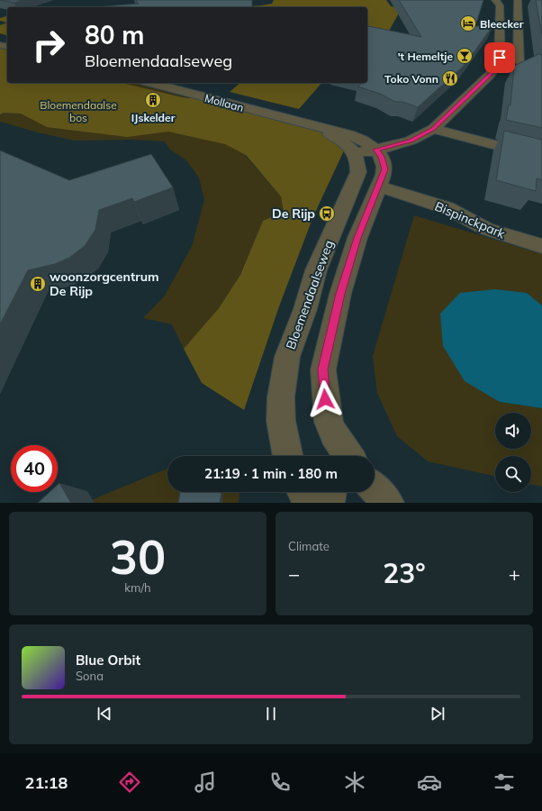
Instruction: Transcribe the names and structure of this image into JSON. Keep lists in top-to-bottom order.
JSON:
{
  "streets": {
    "street": ["Mollaan", "Bispinckpark", "Bloemendaalseweg"]
  },
  "crossings": [
    ["Mollaan", "Bloemendaalseweg"],
    ["Bispinckpark", "Bloemendaalseweg"]
  ],
  "parks": ["Bloemendaalse bos"],
  "places": {
    "hotel": ["Bleecker"],
    "bar": ["'t Hemeltje"],
    "restaurant": ["Toko Vonn"],
    "building": ["IJskelder", "woonzorgcentrum De Rijp"],
    "bus stop": ["De Rijp"]
  },
  "page": {
    "turn": ["80 m", "Bloemendaalseweg"],
    "limit": "40",
    "trip": "21:19 · 1 min · 180 m",
    "tile": [
      ["30", "km/h"],
      "Climate"
    ],
    "heat": ["−", "23°", "+"],
    "song": ["Blue Orbit", "Sona"],
    "tabs": "21:18"
  }
}
